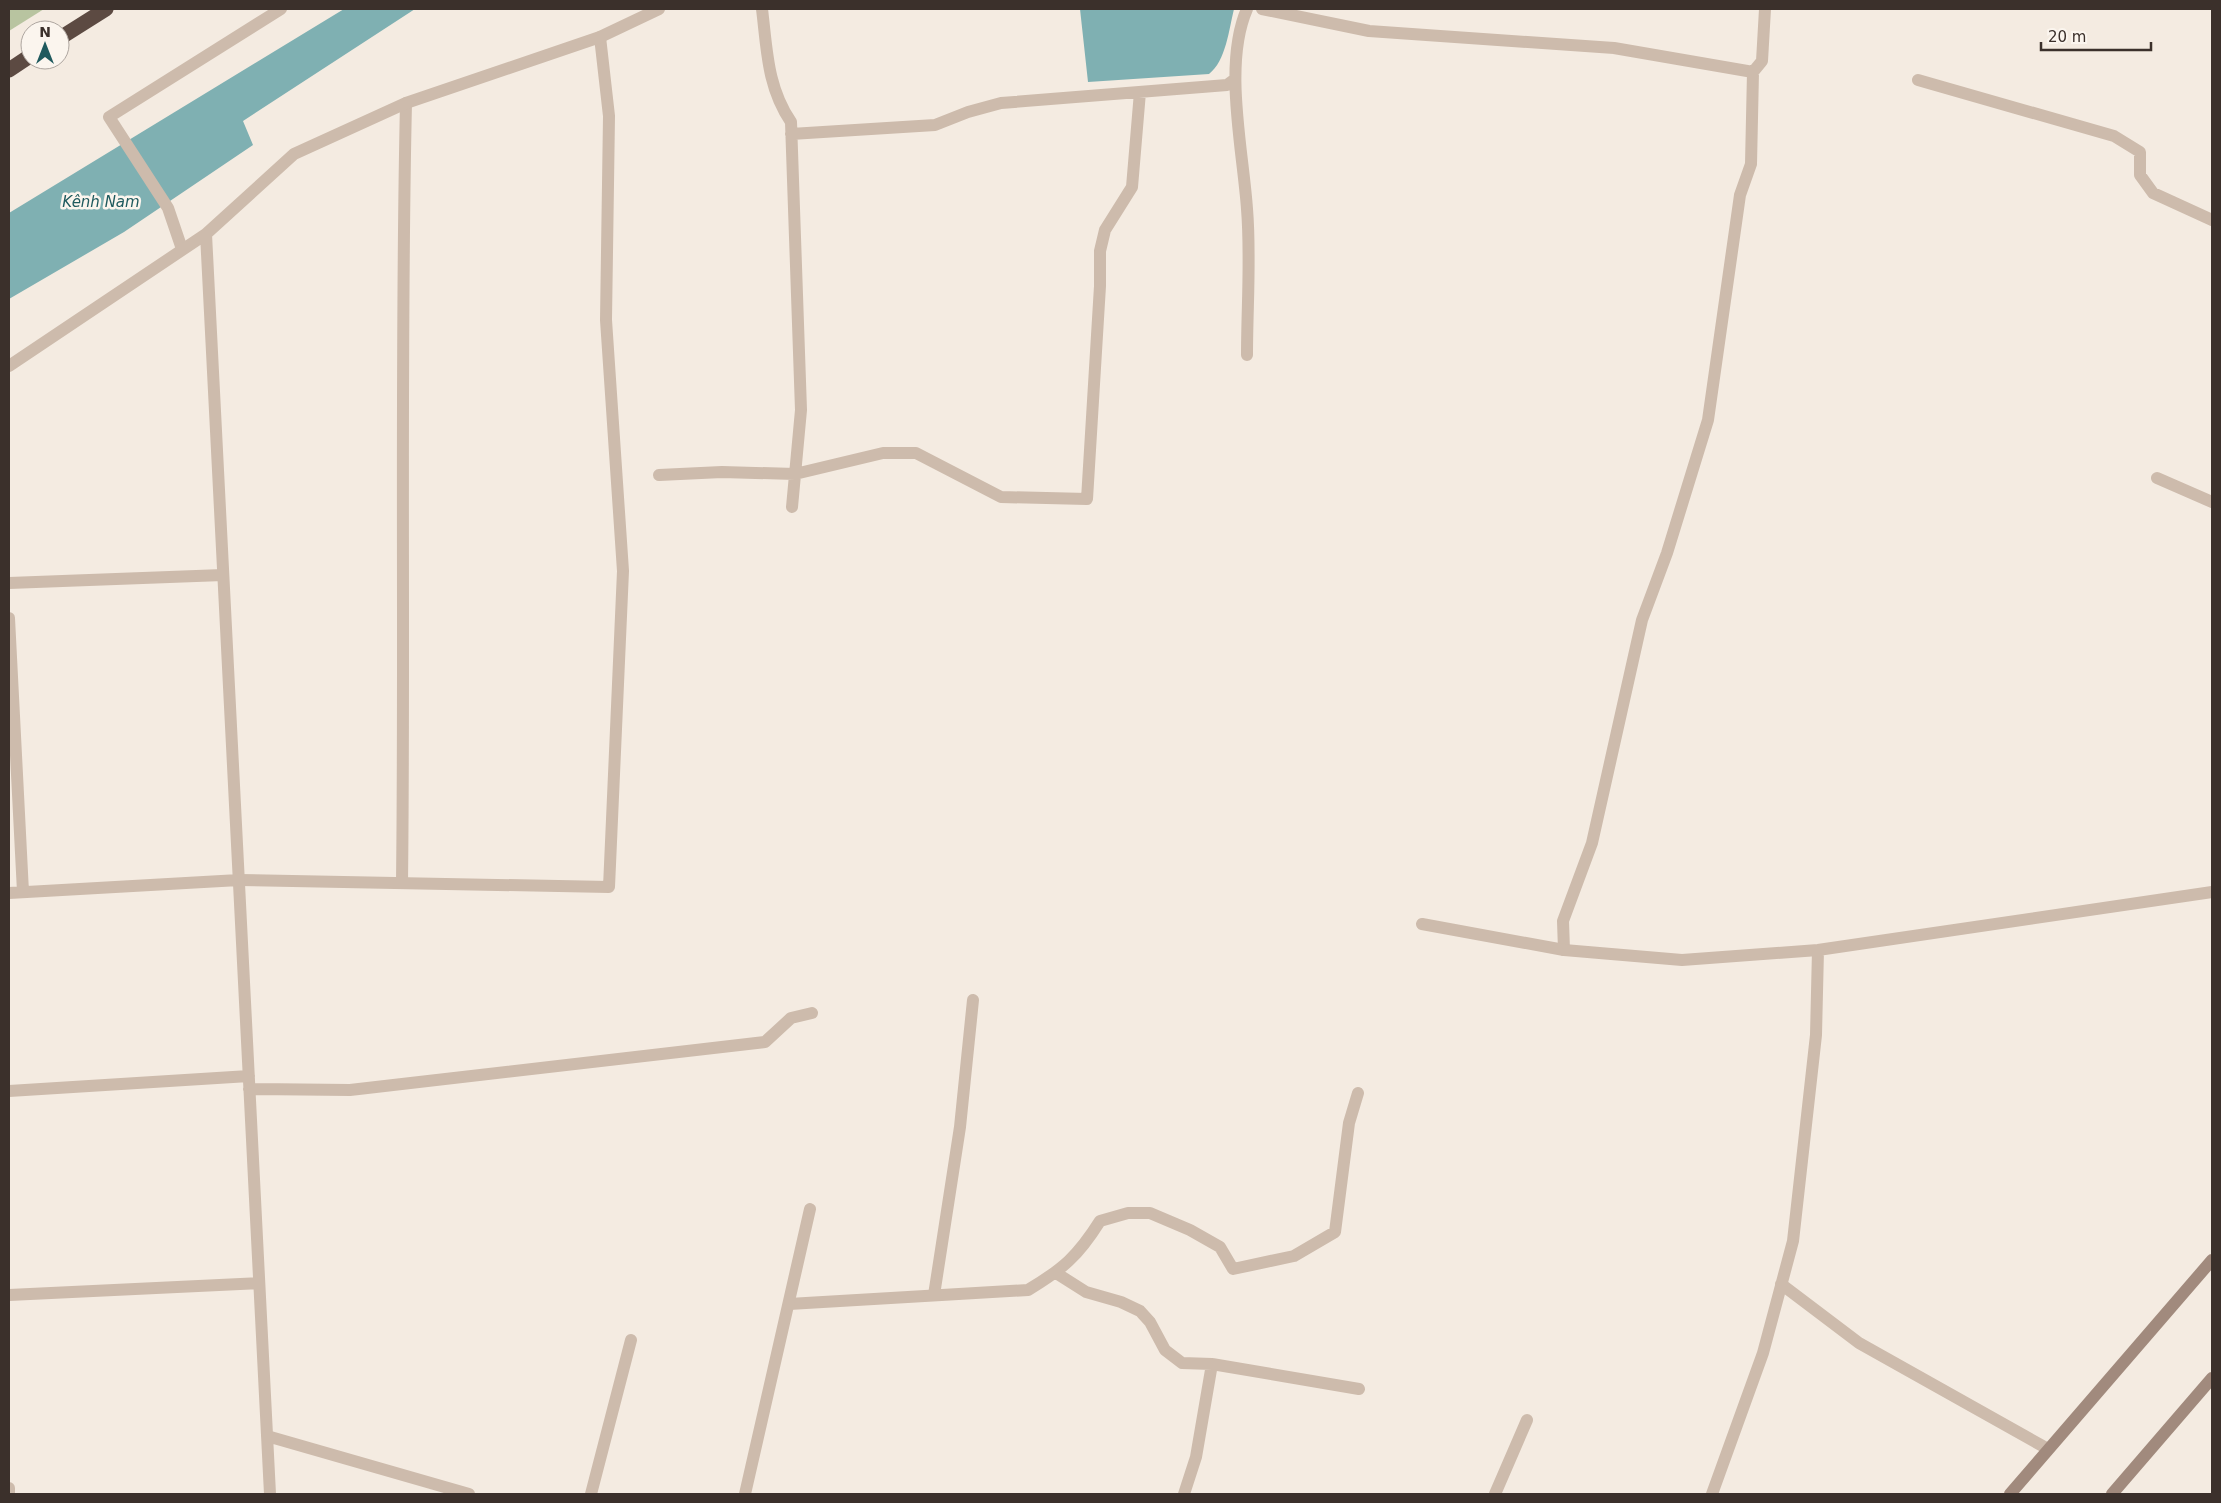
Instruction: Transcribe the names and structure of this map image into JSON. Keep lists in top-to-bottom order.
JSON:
{
  "water": ["Kênh Nam"],
  "scale_bar": "20 m",
  "north": "top"
}
